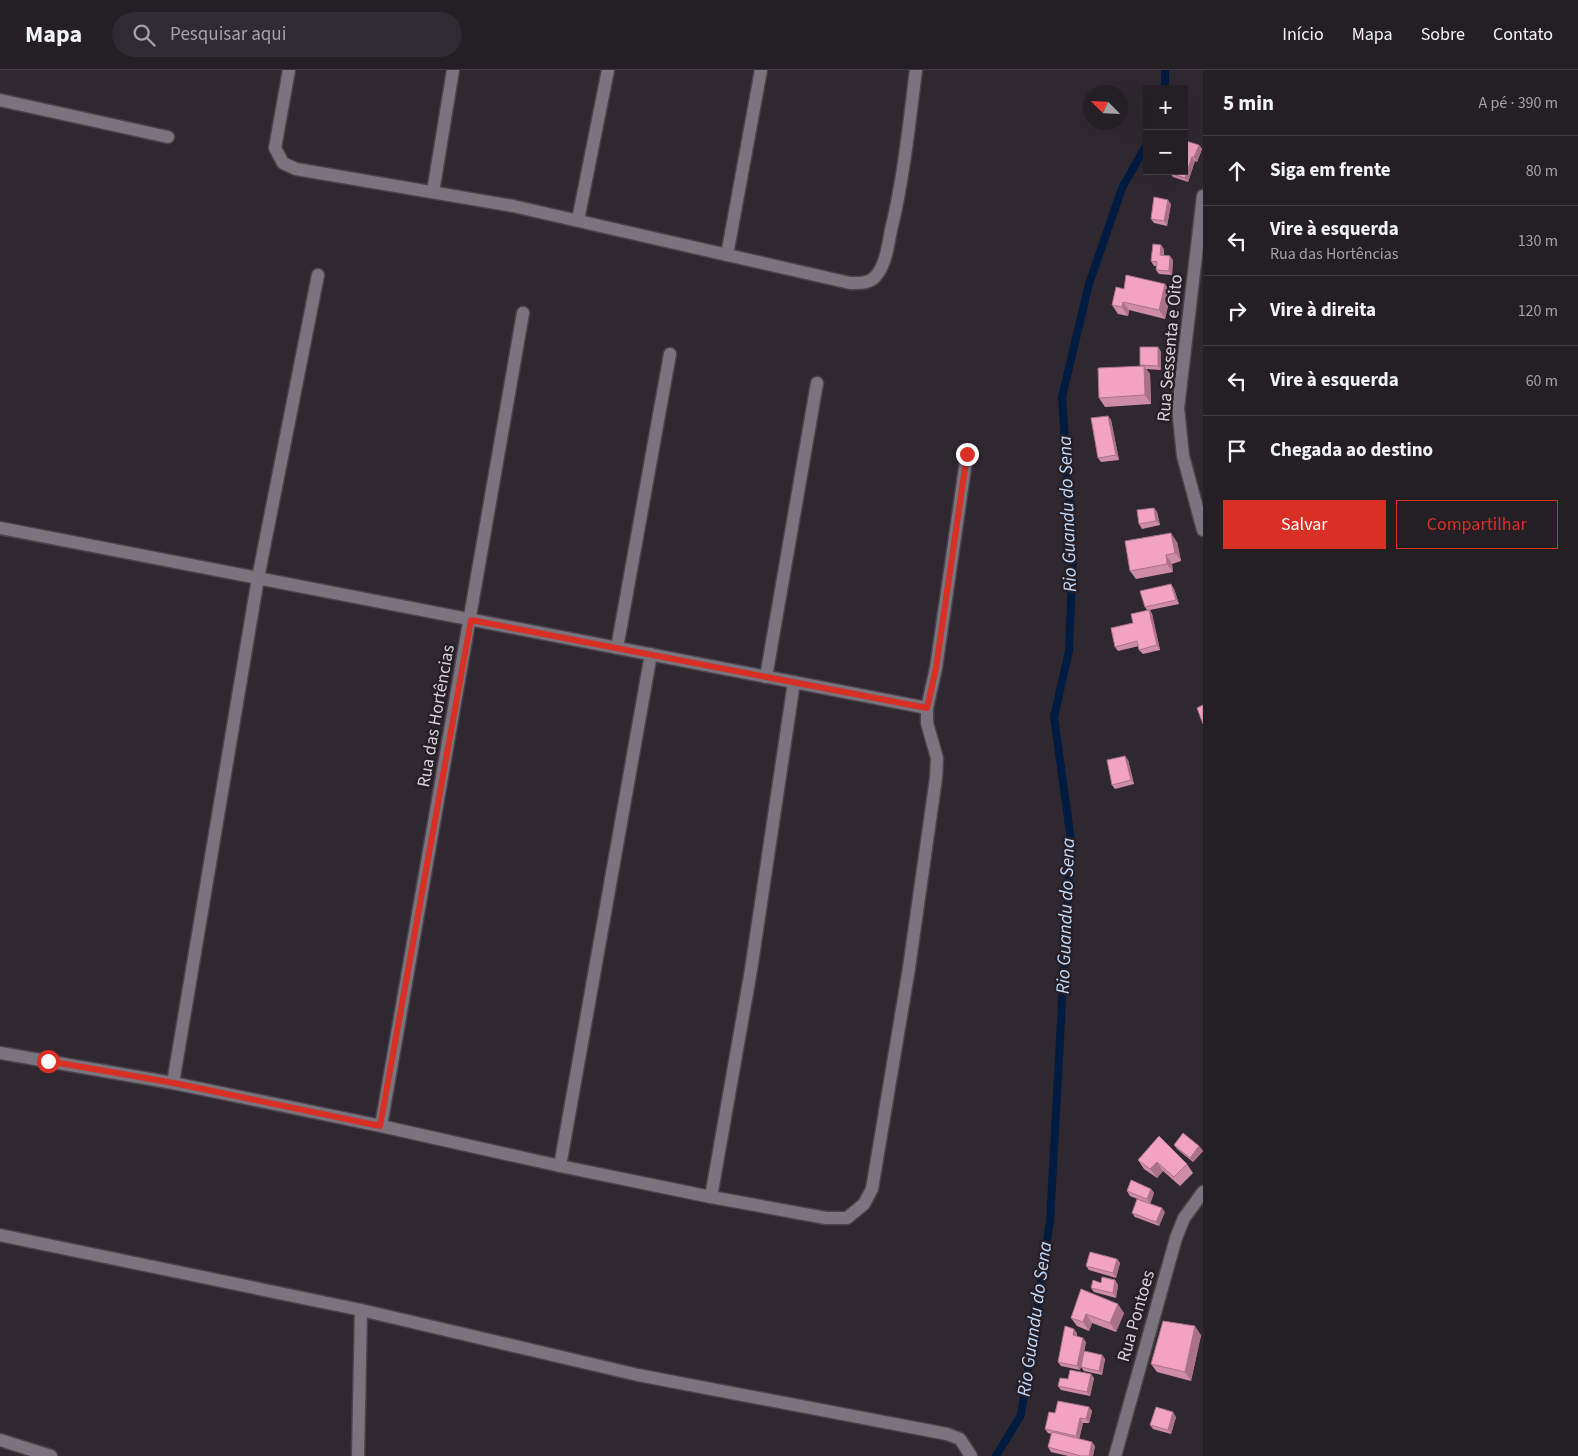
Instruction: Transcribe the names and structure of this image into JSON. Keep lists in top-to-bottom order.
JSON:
{
  "streets": {
    "street": ["Rua Sessenta e Oito", "Rua das Hortências", "Rua Pontoes"]
  },
  "water": ["Rio Guandu do Sena"],
  "north": "top left",
  "page": {
    "header": "Mapa",
    "search": "Pesquisar aqui",
    "nav": [
      "Início",
      "Mapa",
      "Sobre",
      "Contato"
    ],
    "heading": ["5 min", "A pé · 390 m"],
    "map_buttons": ["+", "−"],
    "list": [
      ["Siga em frente", "80 m"],
      ["Vire à esquerda", "Rua das Hortências", "130 m"],
      ["Vire à direita", "120 m"],
      ["Vire à esquerda", "60 m"],
      "Chegada ao destino"
    ],
    "buttons": ["Salvar", "Compartilhar"]
  }
}
